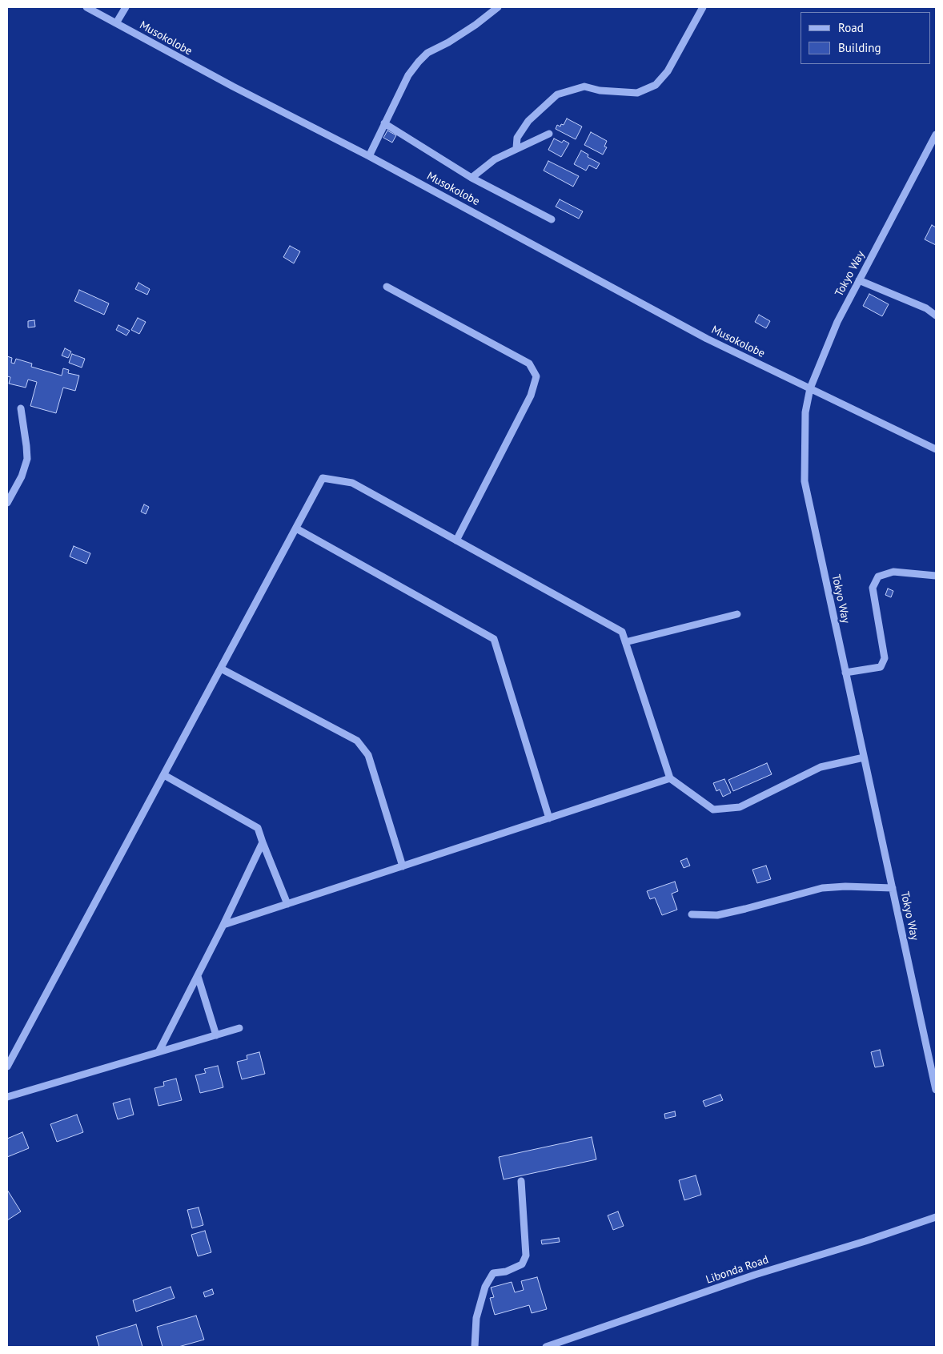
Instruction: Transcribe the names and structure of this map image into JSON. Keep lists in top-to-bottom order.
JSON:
{
  "streets": {
    "street": ["Musokolobe", "Tokyo Way", "Libonda Road"]
  },
  "crossings": [
    ["Musokolobe", "Tokyo Way"]
  ],
  "legend": ["Road", "Building"]
}
